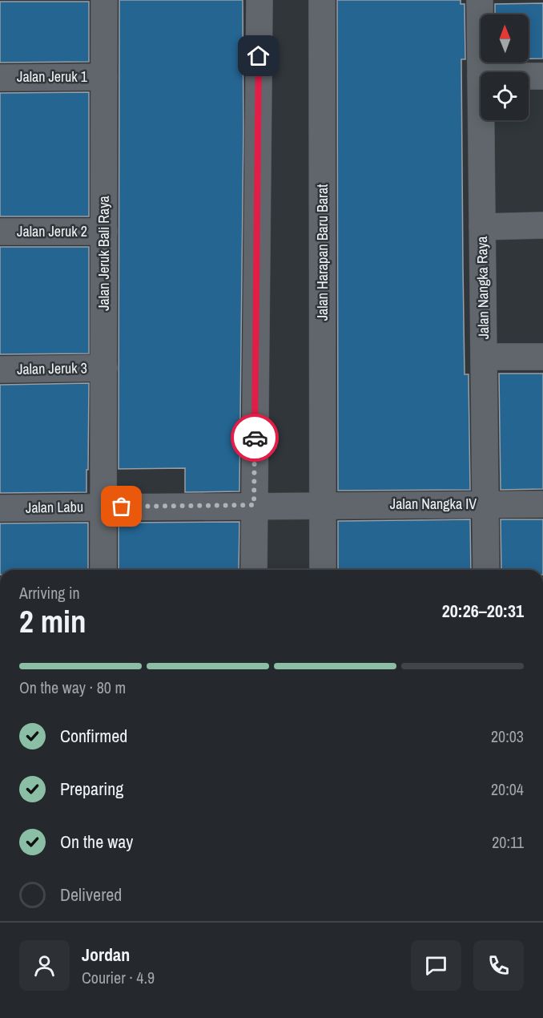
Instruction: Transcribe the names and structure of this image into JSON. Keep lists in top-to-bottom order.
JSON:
{
  "streets": {
    "street": [
      "Jalan Jeruk 1",
      "Jalan Jeruk 2",
      "Jalan Harapan Baru Barat",
      "Jalan Jeruk Bali Raya",
      "Jalan Nangka Raya",
      "Jalan Jeruk 3",
      "Jalan Nangka IV",
      "Jalan Labu"
    ]
  },
  "crossings": [
    ["Jalan Jeruk 1", "Jalan Jeruk Bali Raya"],
    ["Jalan Jeruk 2", "Jalan Jeruk Bali Raya"],
    ["Jalan Harapan Baru Barat", "Jalan Nangka IV"],
    ["Jalan Jeruk Bali Raya", "Jalan Jeruk 3"],
    ["Jalan Jeruk Bali Raya", "Jalan Labu"],
    ["Jalan Nangka Raya", "Jalan Nangka IV"],
    ["Jalan Nangka IV", "Jalan Labu"]
  ],
  "north": "top",
  "page": {
    "heading": ["2 min", "Arriving in", "20:26–20:31"],
    "panel": ["Jordan", "Courier · 4.9"],
    "bar": "On the way · 80 m",
    "list": [
      ["Confirmed", "20:03"],
      ["Preparing", "20:04"],
      ["On the way", "20:11"],
      "Delivered"
    ]
  }
}
